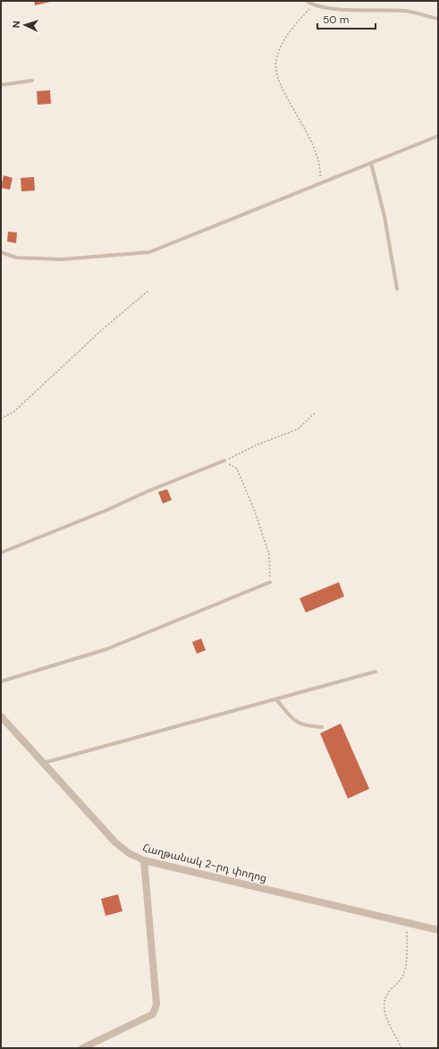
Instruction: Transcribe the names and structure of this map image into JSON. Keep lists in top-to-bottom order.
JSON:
{
  "streets": {
    "street": ["Հաղթանակ 2-րդ փողոց"]
  },
  "scale_bar": "50 m",
  "north": "left"
}
